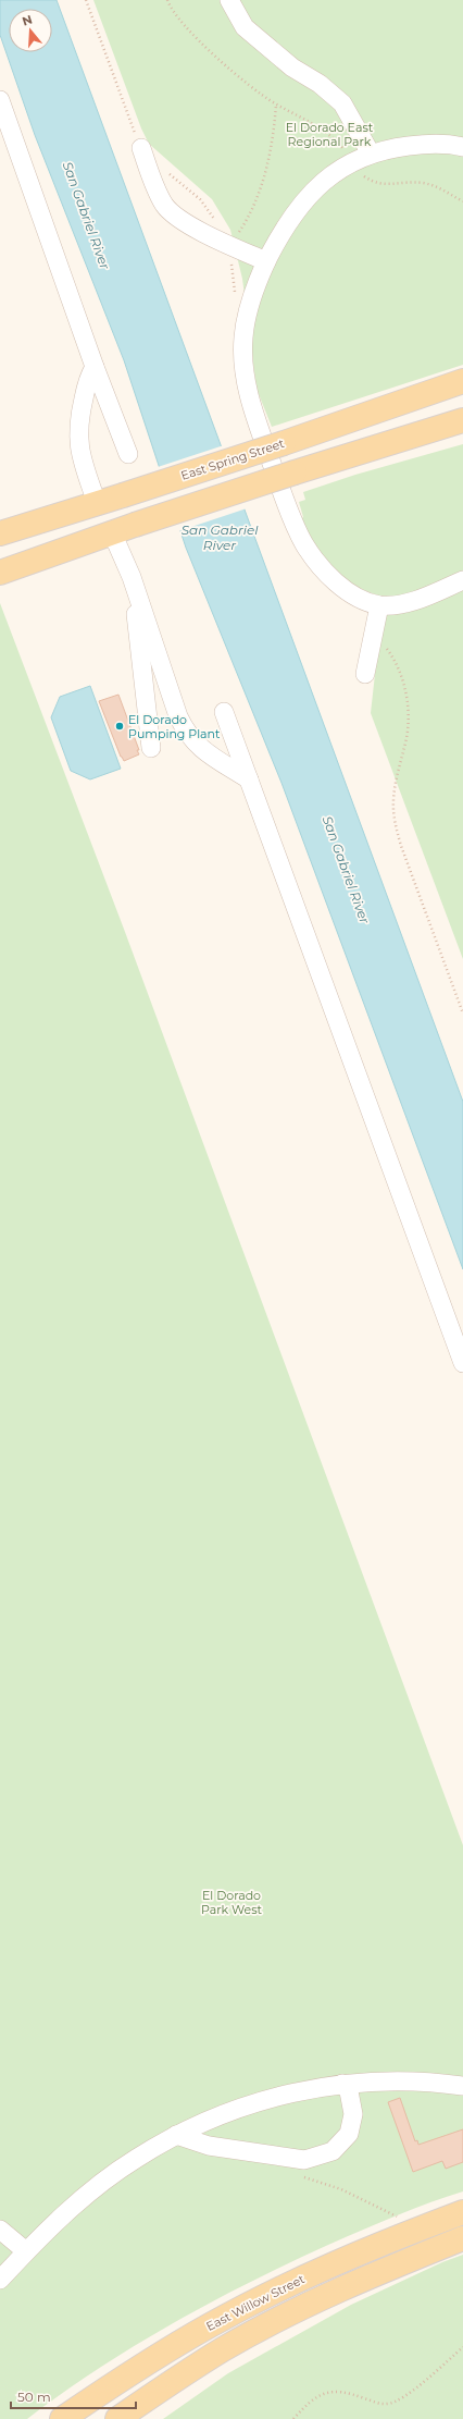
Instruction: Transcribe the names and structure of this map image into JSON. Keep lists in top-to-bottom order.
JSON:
{
  "streets": {
    "main road": ["East Spring Street", "East Willow Street"]
  },
  "water": ["San Gabriel River"],
  "parks": ["El Dorado East Regional Park", "El Dorado Park West"],
  "places": ["El Dorado Pumping Plant"],
  "scale_bar": "50 m",
  "north": "top"
}
